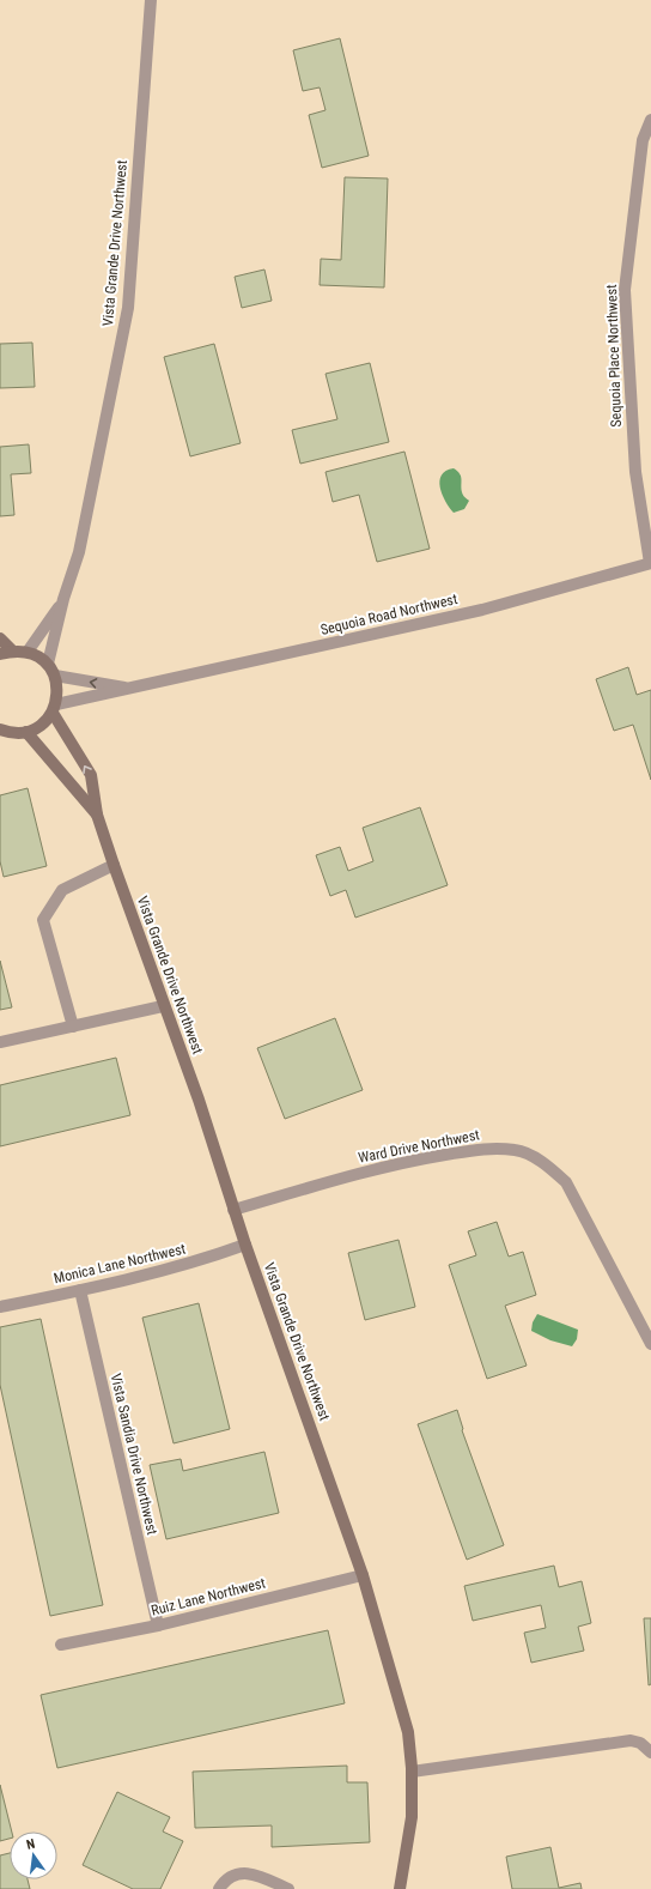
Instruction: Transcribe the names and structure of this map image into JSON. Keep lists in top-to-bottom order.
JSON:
{
  "streets": {
    "street": [
      "Vista Grande Drive Northwest",
      "Sequoia Place Northwest",
      "Sequoia Road Northwest",
      "Ward Drive Northwest",
      "Monica Lane Northwest",
      "Vista Sandia Drive Northwest",
      "Ruiz Lane Northwest"
    ]
  },
  "crossings": [
    ["Vista Grande Drive Northwest", "Sequoia Road Northwest"],
    ["Vista Grande Drive Northwest", "Ward Drive Northwest"],
    ["Vista Grande Drive Northwest", "Monica Lane Northwest"],
    ["Vista Grande Drive Northwest", "Ruiz Lane Northwest"],
    ["Sequoia Place Northwest", "Sequoia Road Northwest"],
    ["Monica Lane Northwest", "Vista Sandia Drive Northwest"],
    ["Vista Sandia Drive Northwest", "Ruiz Lane Northwest"]
  ],
  "north": "top"
}
